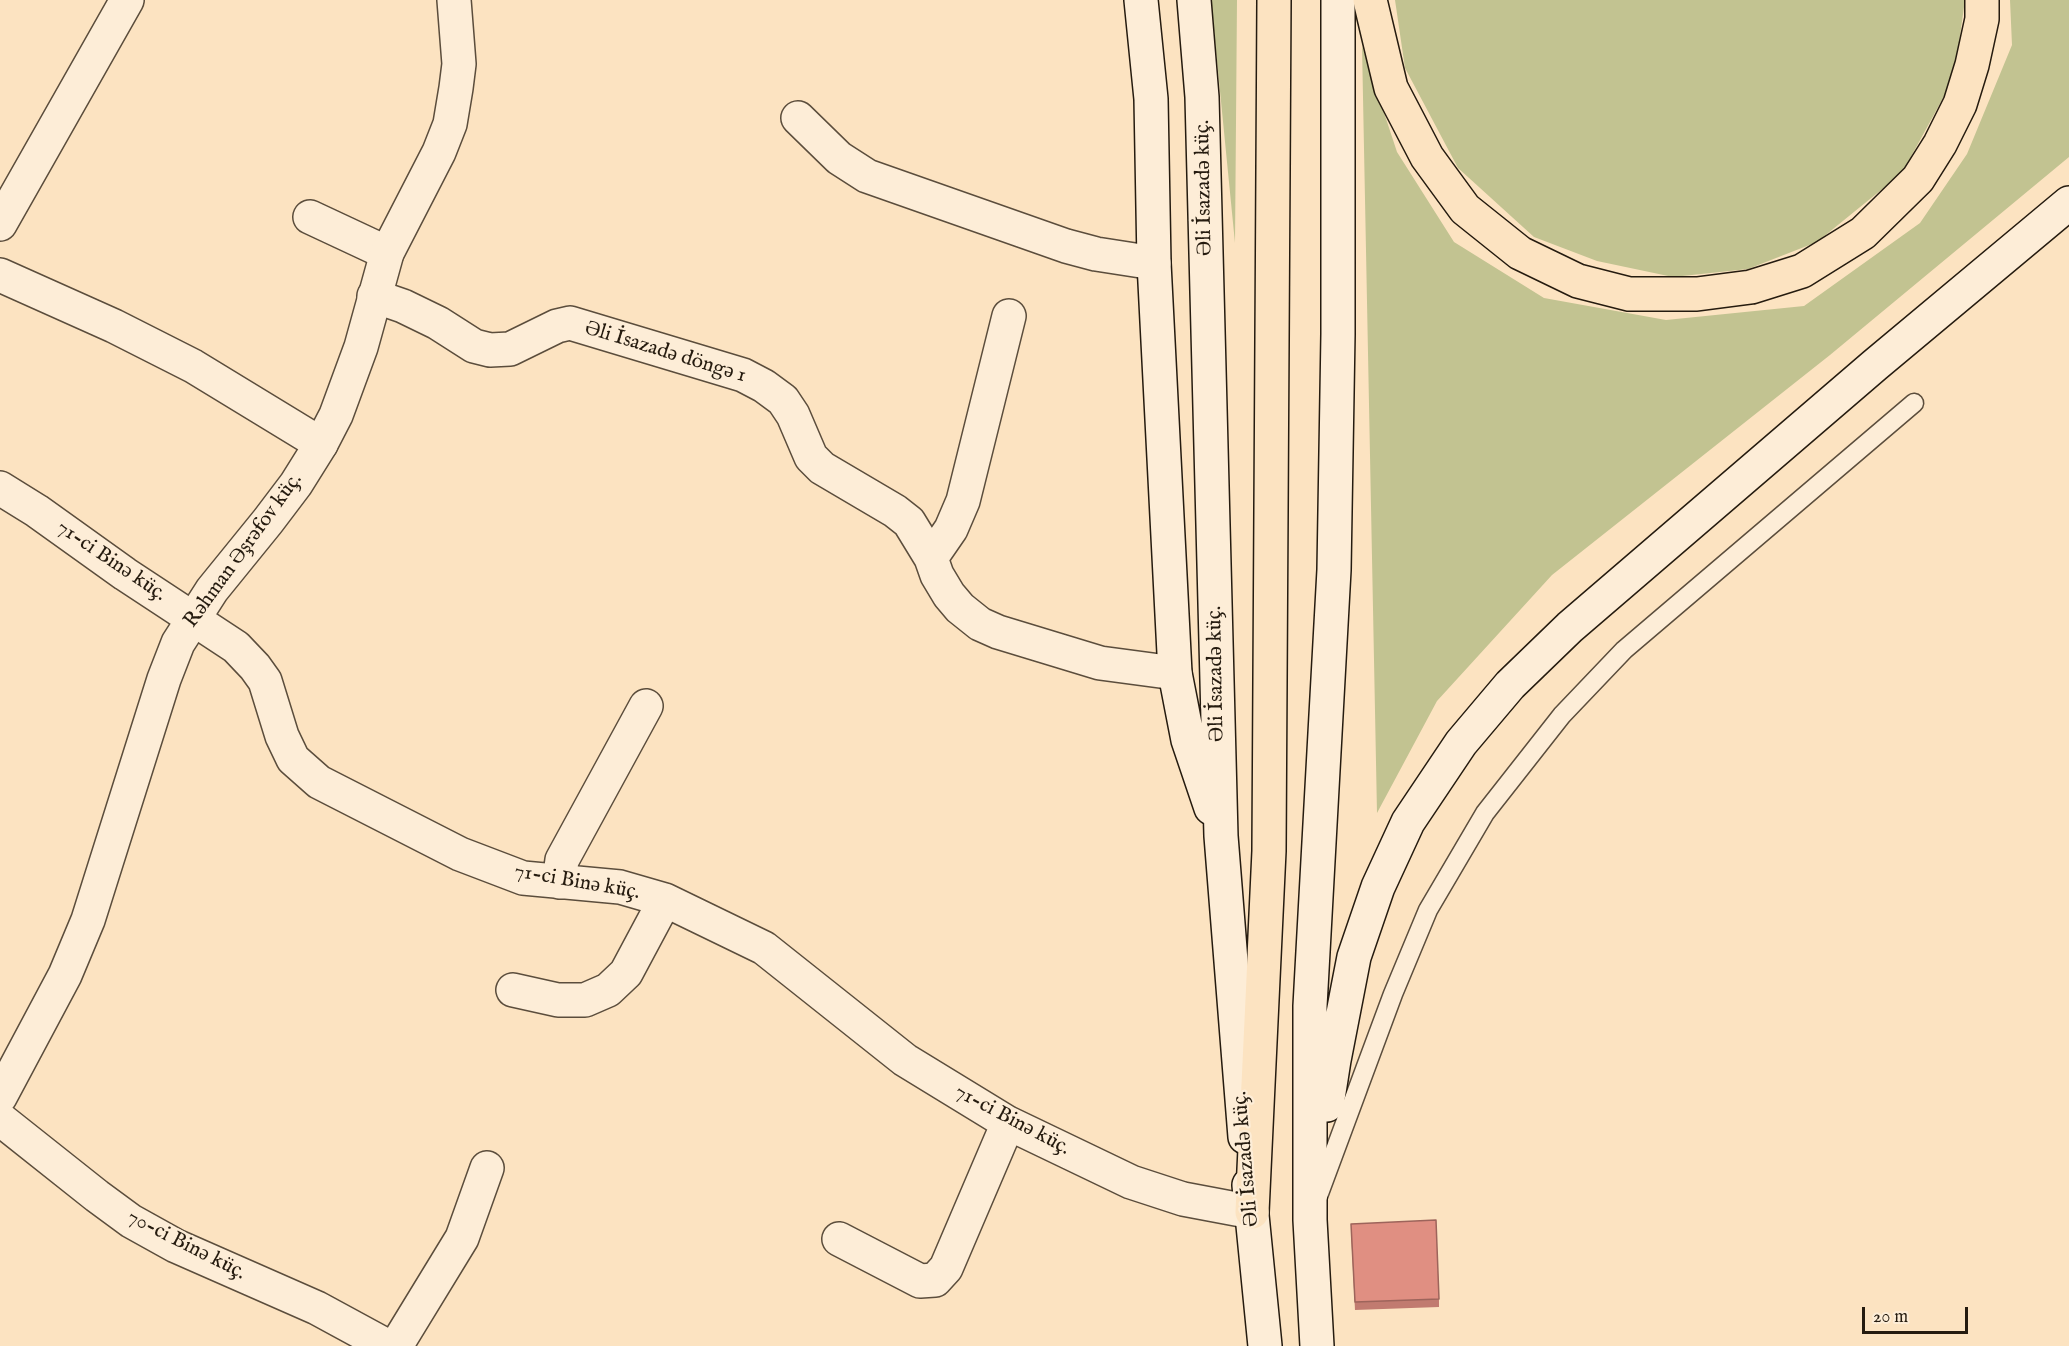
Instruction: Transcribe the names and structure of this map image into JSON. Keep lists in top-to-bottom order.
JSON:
{
  "streets": {
    "street": [
      "Əli İsazadə küç.",
      "Əli İsazadə döngə 1",
      "Rəhman Əşrəfov küç.",
      "71-ci Binə küç.",
      "70-ci Binə küç."
    ]
  },
  "crossings": [
    ["Əli İsazadə küç.", "71-ci Binə küç."],
    ["Əli İsazadə döngə 1", "Rəhman Əşrəfov küç."],
    ["Rəhman Əşrəfov küç.", "71-ci Binə küç."]
  ],
  "scale_bar": "20 m"
}
